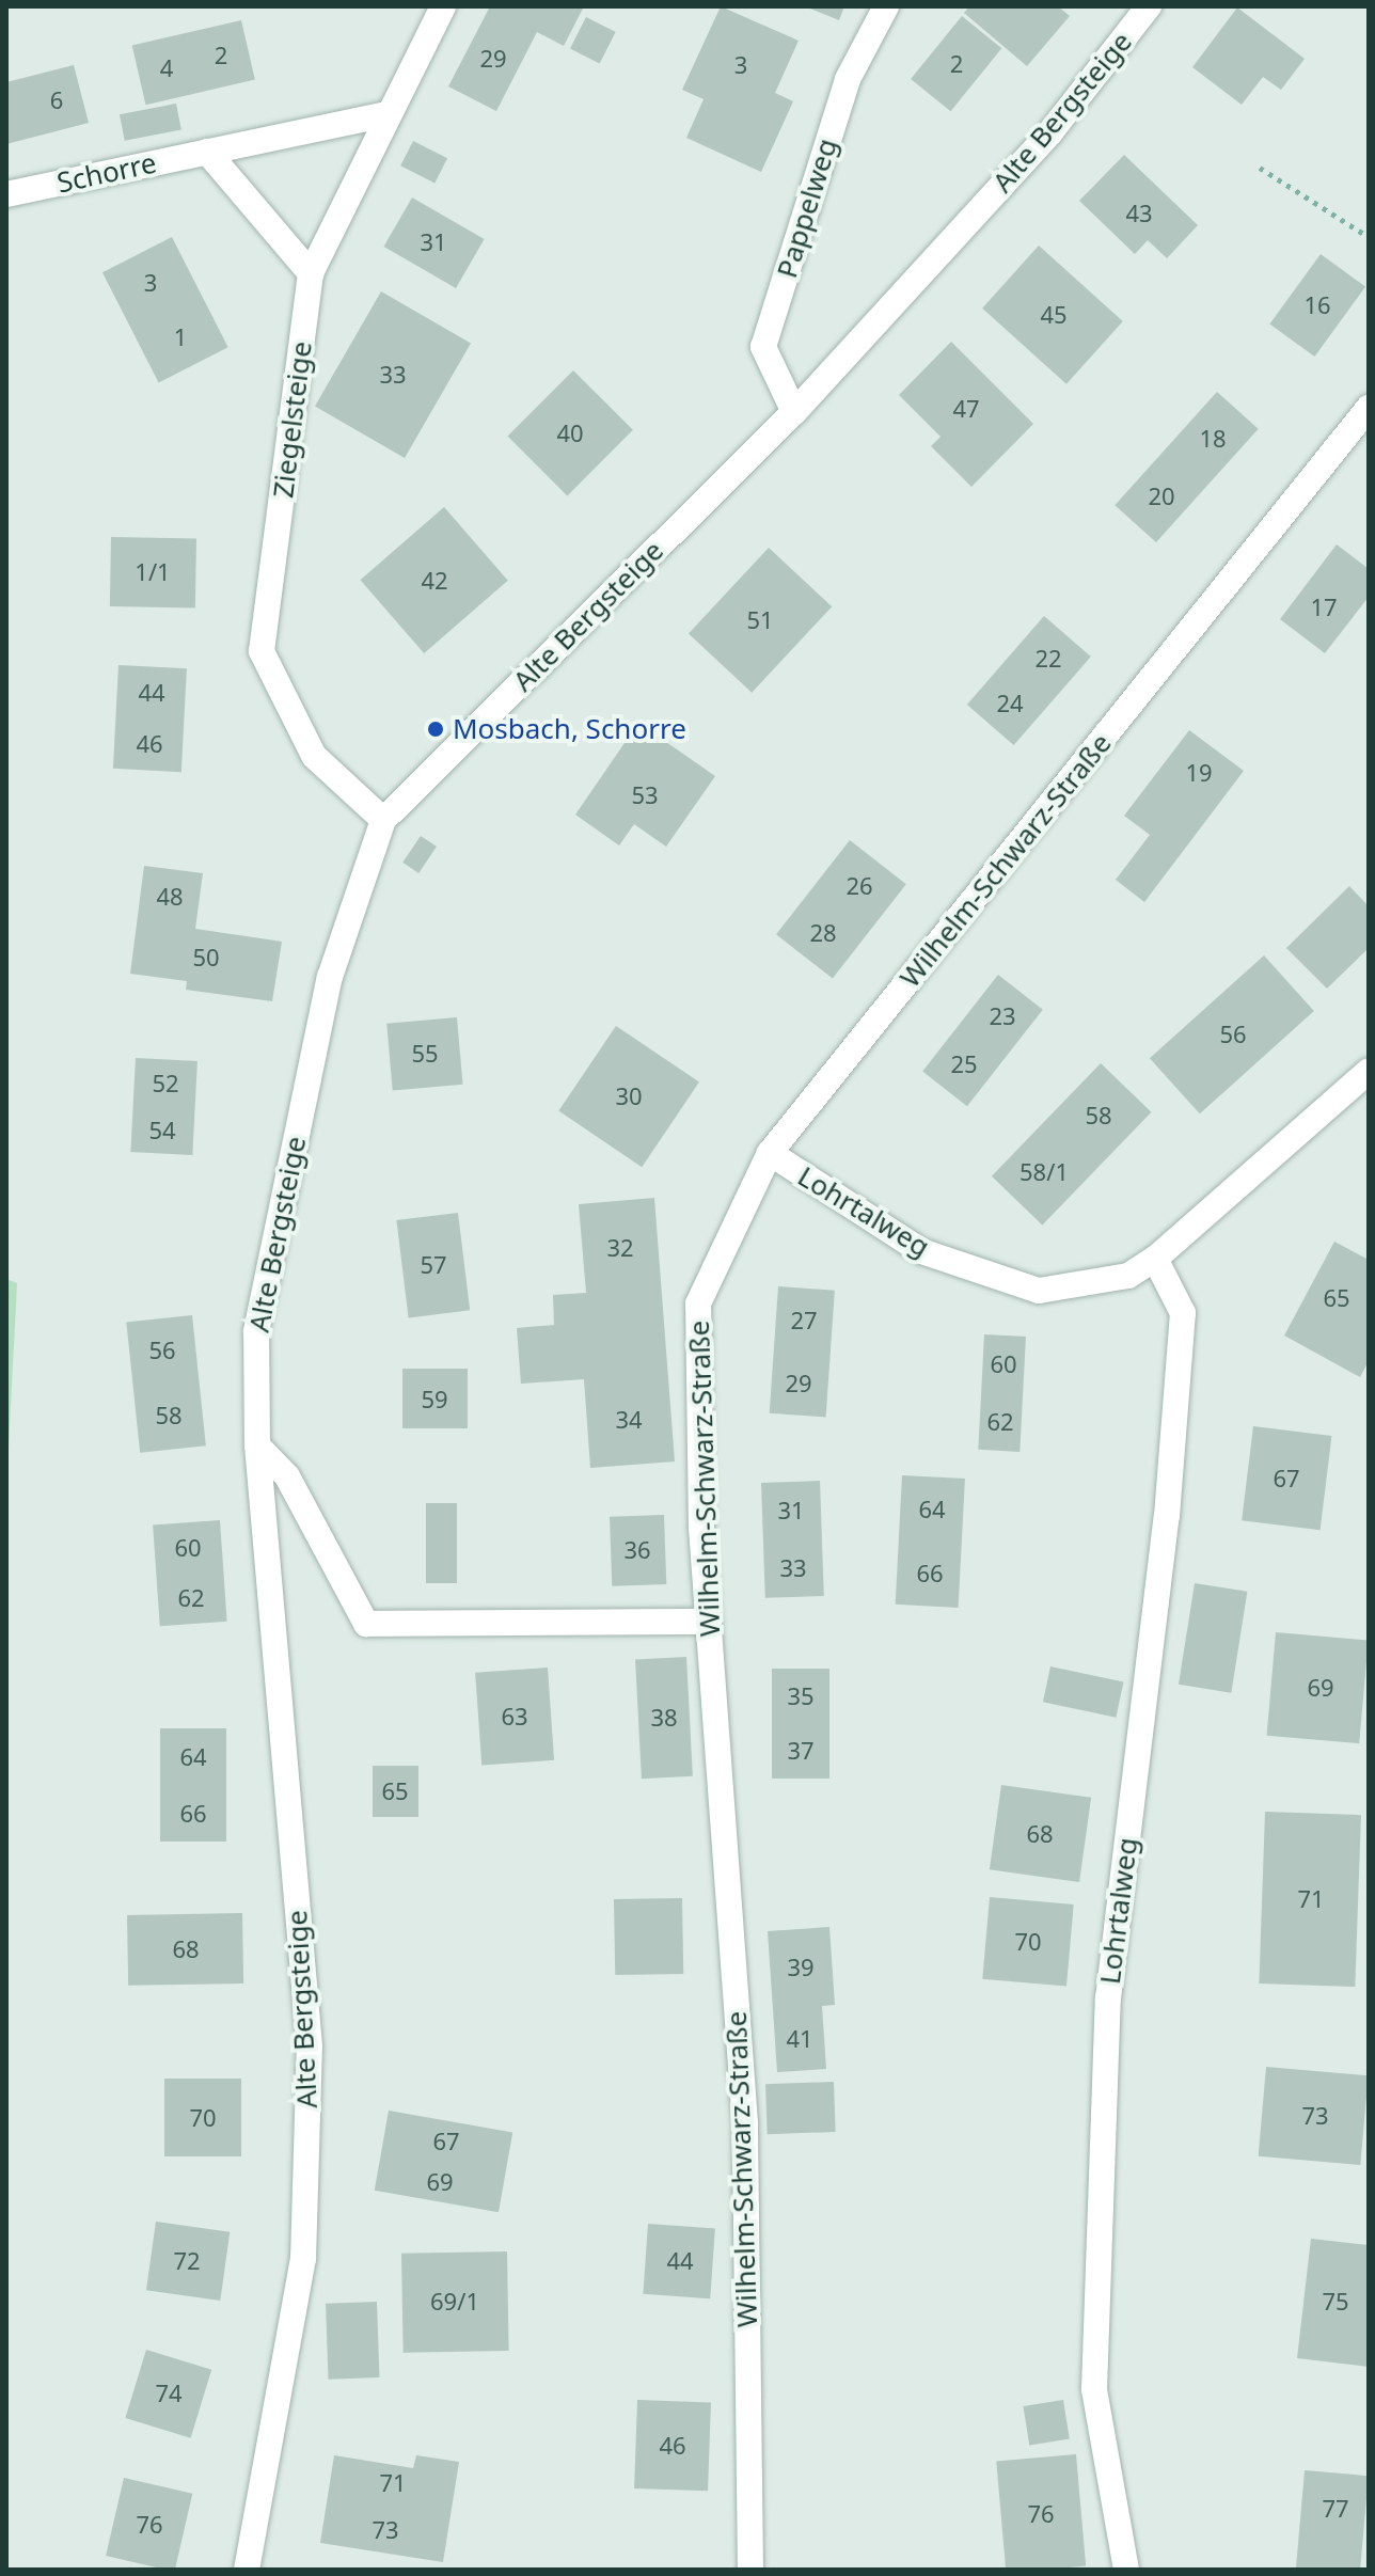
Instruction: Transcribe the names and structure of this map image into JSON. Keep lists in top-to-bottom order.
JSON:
{
  "streets": {
    "street": [
      "Alte Bergsteige",
      "Schorre",
      "Pappelweg",
      "Ziegelsteige",
      "Wilhelm-Schwarz-Straße",
      "Lohrtalweg"
    ]
  },
  "crossings": [
    ["Alte Bergsteige", "Pappelweg"],
    ["Alte Bergsteige", "Ziegelsteige"],
    ["Schorre", "Ziegelsteige"],
    ["Wilhelm-Schwarz-Straße", "Lohrtalweg"]
  ],
  "places": ["Mosbach, Schorre"],
  "house_numbers": [
    "2",
    "29",
    "2",
    "3",
    "4",
    "6",
    "43",
    "31",
    "3",
    "16",
    "45",
    "1",
    "33",
    "47",
    "40",
    "18",
    "20",
    "1/1",
    "42",
    "17",
    "51",
    "22",
    "44",
    "24",
    "46",
    "19",
    "53",
    "26",
    "48",
    "28",
    "50",
    "23",
    "56",
    "55",
    "25",
    "52",
    "30",
    "58",
    "54",
    "58/1",
    "32",
    "57",
    "65",
    "27",
    "56",
    "60",
    "29",
    "59",
    "58",
    "34",
    "62",
    "67",
    "64",
    "31",
    "60",
    "36",
    "33",
    "66",
    "62",
    "69",
    "35",
    "63",
    "38",
    "37",
    "64",
    "65",
    "66",
    "68",
    "71",
    "70",
    "68",
    "39",
    "41",
    "73",
    "70",
    "67",
    "69",
    "72",
    "44",
    "69/1",
    "75",
    "74",
    "46",
    "71",
    "77",
    "76",
    "76",
    "73"
  ]
}
